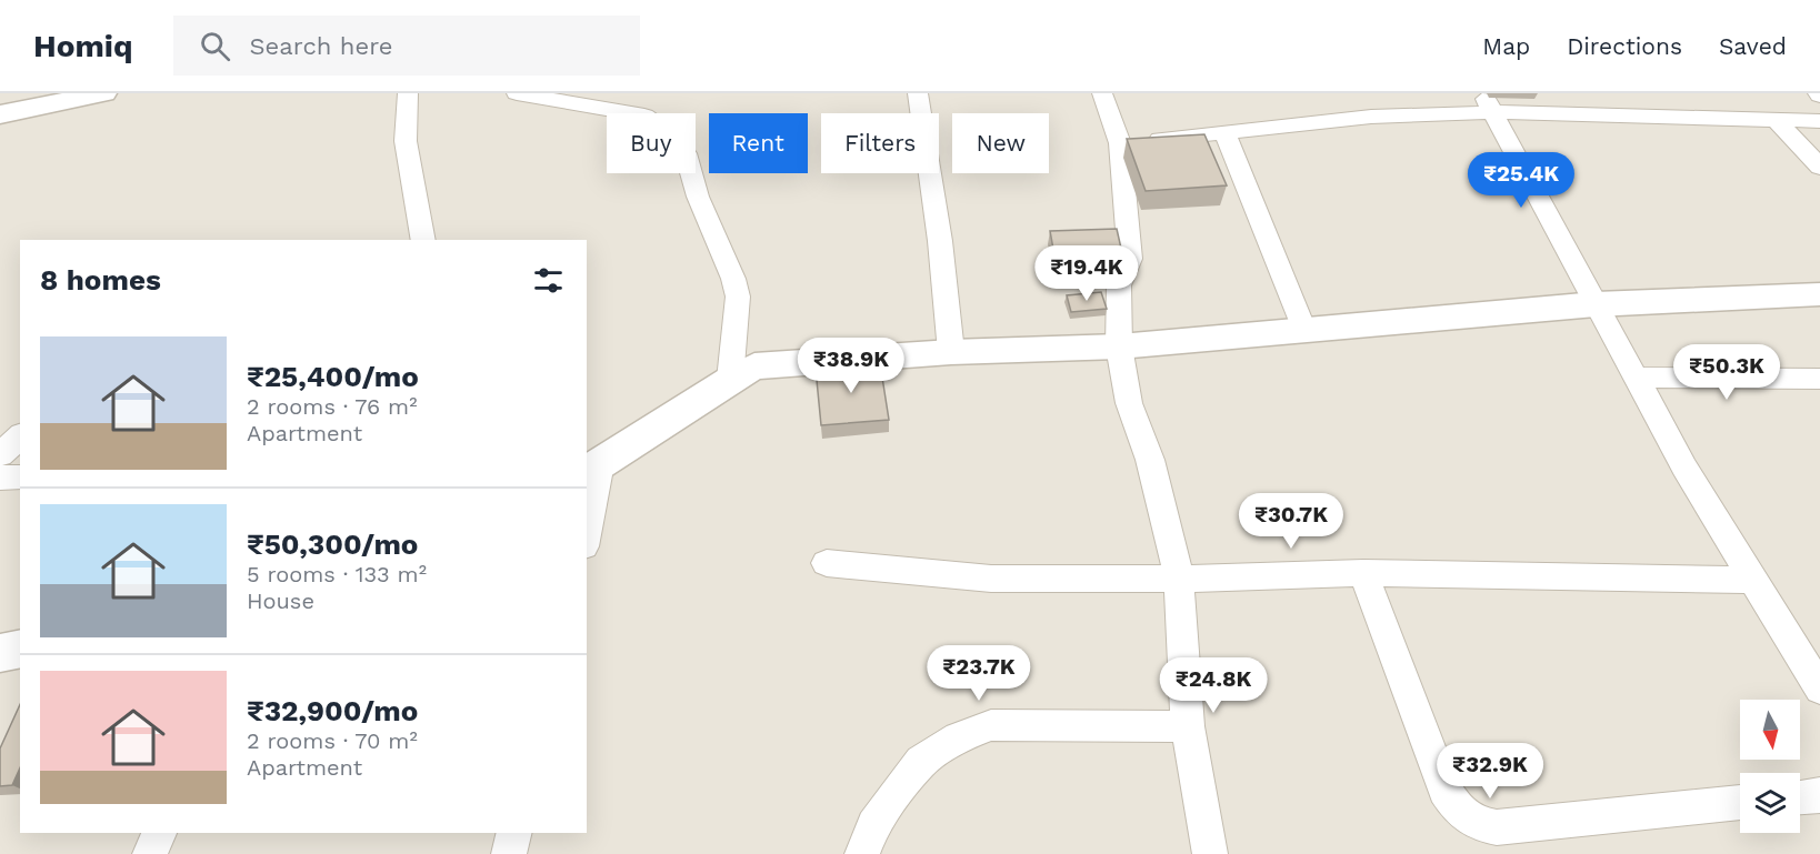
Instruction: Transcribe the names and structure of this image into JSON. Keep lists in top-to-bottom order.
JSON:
{
  "north": "bottom",
  "page": {
    "header": "Homiq",
    "search": "Search here",
    "nav": ["Map", "Directions", "Saved"],
    "chip": [
      "Buy",
      "Rent",
      "Filters",
      "New"
    ],
    "price": [
      "₹25.4K",
      "₹19.4K",
      "₹38.9K",
      "₹50.3K",
      "₹30.7K",
      "₹23.7K",
      "₹24.8K",
      "₹32.9K"
    ],
    "heading": "8 homes",
    "list": [
      {
        "name": "₹25,400/mo",
        "note": "2 rooms · 76 m² · Apartment"
      },
      {
        "name": "₹50,300/mo",
        "note": "5 rooms · 133 m² · House"
      },
      {
        "name": "₹32,900/mo",
        "note": "2 rooms · 70 m² · Apartment"
      }
    ]
  }
}
